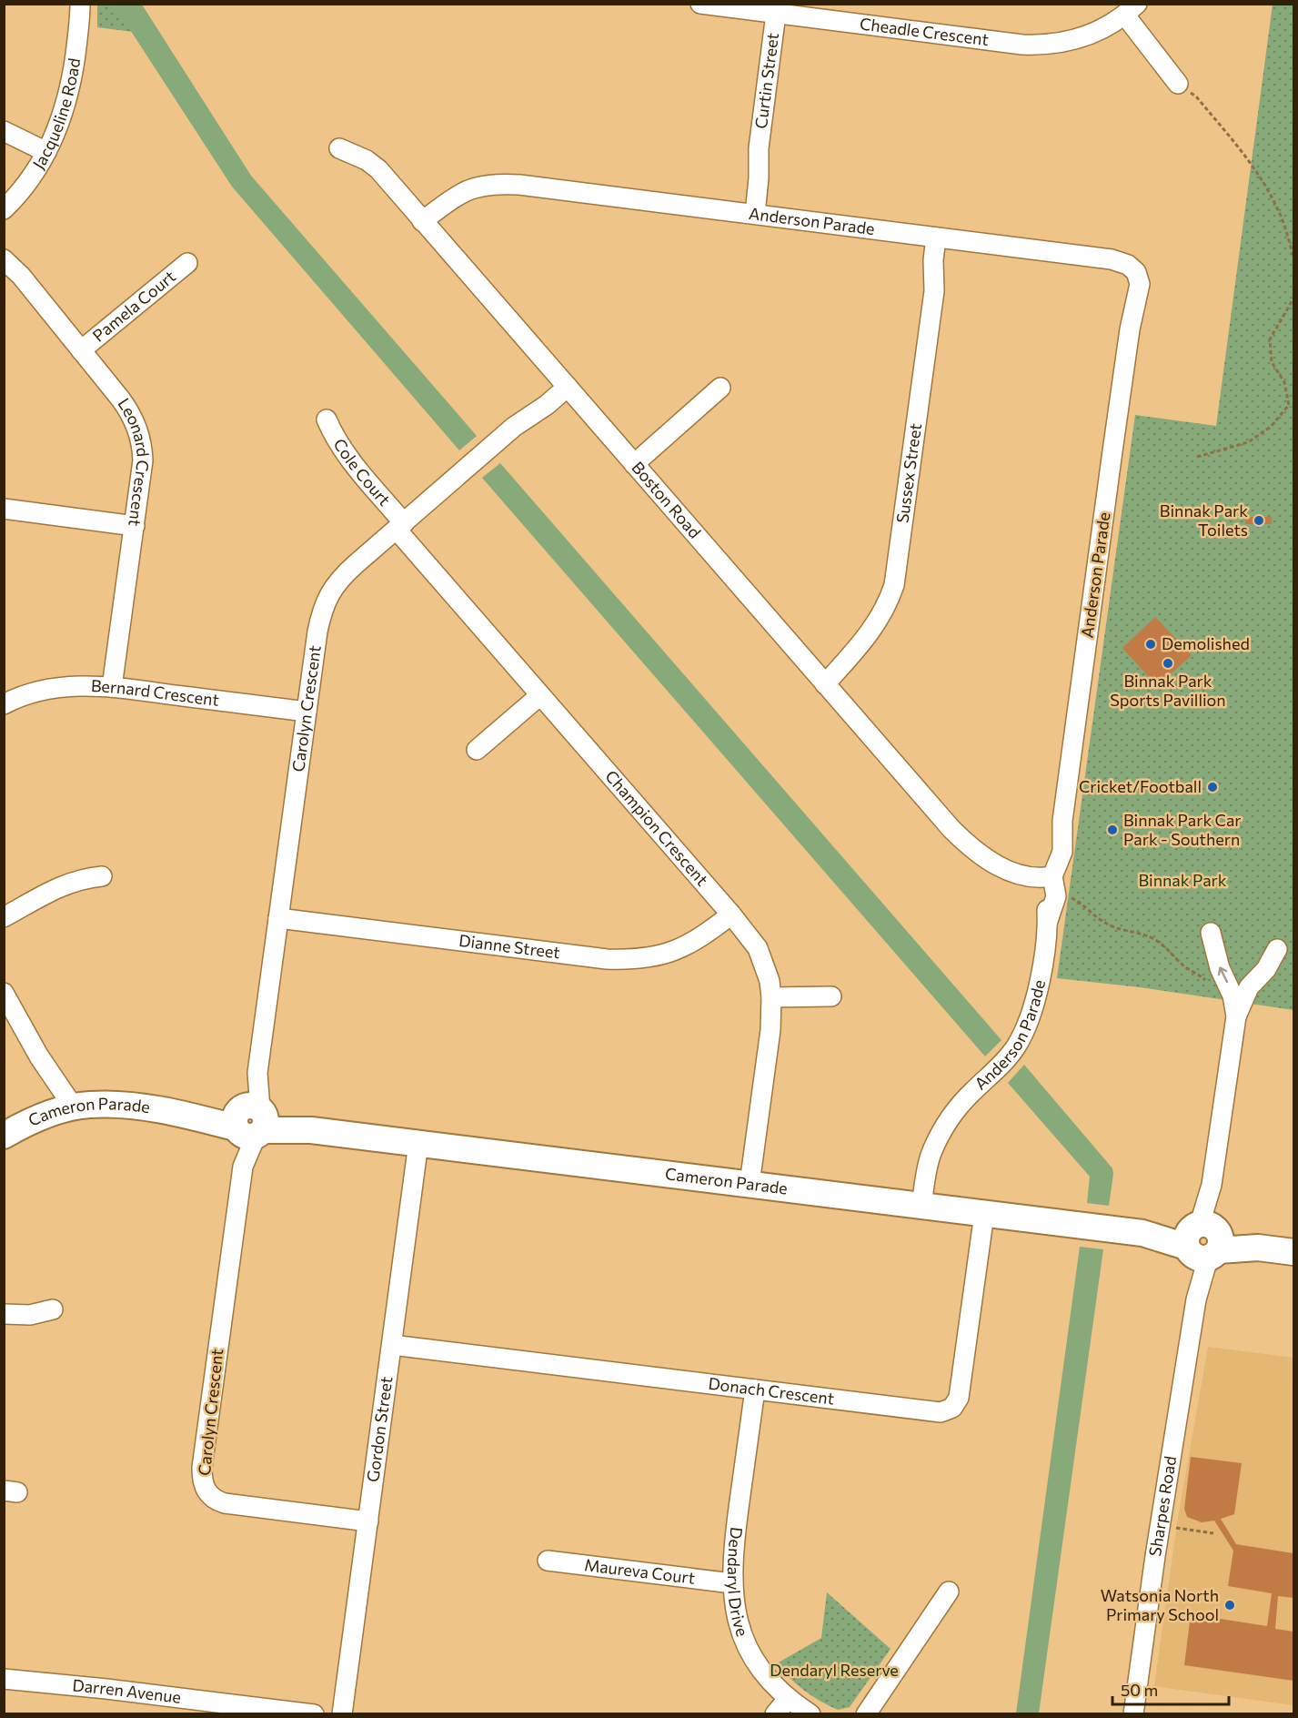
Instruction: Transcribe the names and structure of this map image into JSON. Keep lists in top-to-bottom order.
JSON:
{
  "streets": {
    "street": [
      "Cheadle Crescent",
      "Curtin Street",
      "Jacqueline Road",
      "Anderson Parade",
      "Pamela Court",
      "Leonard Crescent",
      "Cole Court",
      "Sussex Street",
      "Boston Road",
      "Bernard Crescent",
      "Carolyn Crescent",
      "Champion Crescent",
      "Dianne Street",
      "Cameron Parade",
      "Donach Crescent",
      "Gordon Street",
      "Sharpes Road",
      "Maureva Court",
      "Dendaryl Drive",
      "Darren Avenue"
    ]
  },
  "crossings": [
    ["Cheadle Crescent", "Curtin Street"],
    ["Curtin Street", "Anderson Parade"],
    ["Anderson Parade", "Sussex Street"],
    ["Anderson Parade", "Boston Road"],
    ["Anderson Parade", "Cameron Parade"],
    ["Pamela Court", "Leonard Crescent"],
    ["Leonard Crescent", "Bernard Crescent"],
    ["Cole Court", "Carolyn Crescent"],
    ["Cole Court", "Champion Crescent"],
    ["Sussex Street", "Boston Road"],
    ["Boston Road", "Carolyn Crescent"],
    ["Bernard Crescent", "Carolyn Crescent"],
    ["Carolyn Crescent", "Champion Crescent"],
    ["Carolyn Crescent", "Dianne Street"],
    ["Carolyn Crescent", "Cameron Parade"],
    ["Carolyn Crescent", "Gordon Street"],
    ["Champion Crescent", "Dianne Street"],
    ["Champion Crescent", "Cameron Parade"],
    ["Cameron Parade", "Donach Crescent"],
    ["Cameron Parade", "Gordon Street"],
    ["Cameron Parade", "Sharpes Road"],
    ["Donach Crescent", "Gordon Street"],
    ["Donach Crescent", "Dendaryl Drive"],
    ["Maureva Court", "Dendaryl Drive"]
  ],
  "parks": ["Binnak Park", "Dendaryl Reserve"],
  "places": [
    "Binnak Park Toilets",
    "Demolished",
    "Binnak Park Sports Pavillion",
    "Cricket/Football",
    "Binnak Park Car Park - Southern",
    "Watsonia North Primary School"
  ],
  "scale_bar": "50 m"
}
